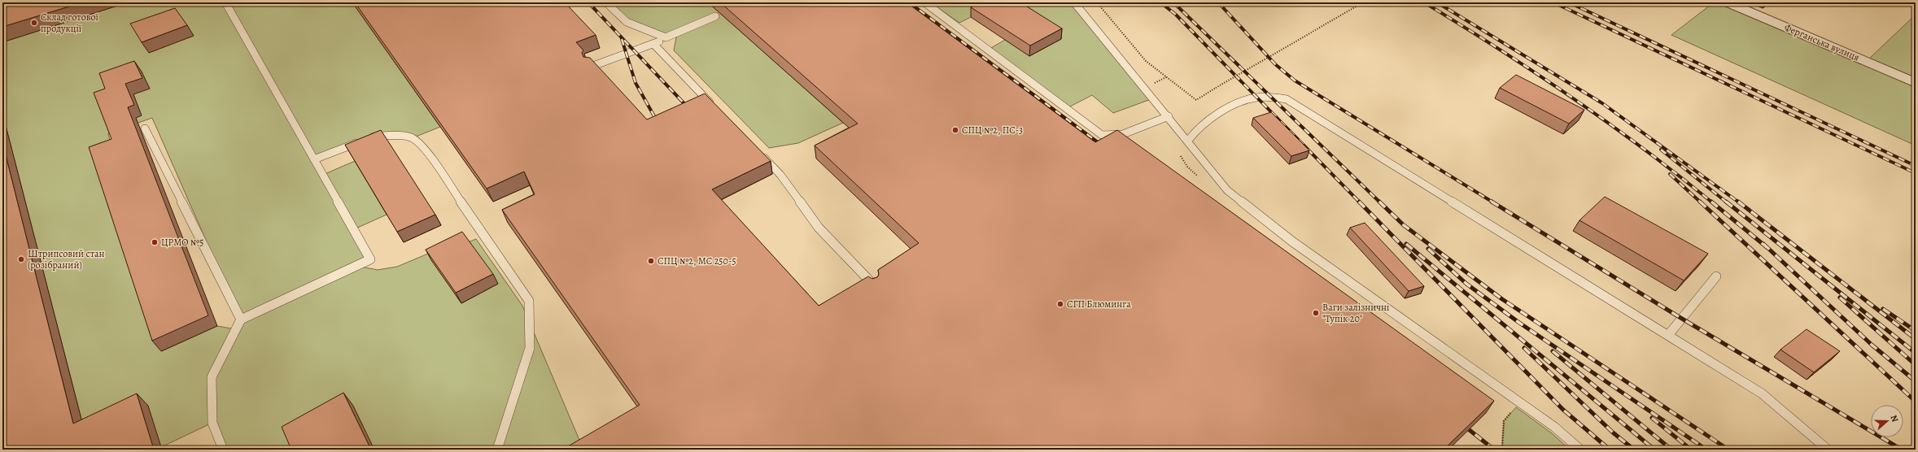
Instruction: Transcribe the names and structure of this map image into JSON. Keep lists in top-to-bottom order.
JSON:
{
  "streets": {
    "street": ["Ферганська вулиця"]
  },
  "places": [
    "Склад готової продукції",
    "СПЦ №2, ПС-3",
    "ЦРМО №5",
    "Штрипсовий стан (розібраний)",
    "СПЦ №2, МС 250-5",
    "СГП Блюминга",
    "Ваги залізничні \"Тупік 20\""
  ],
  "north": "right"
}
